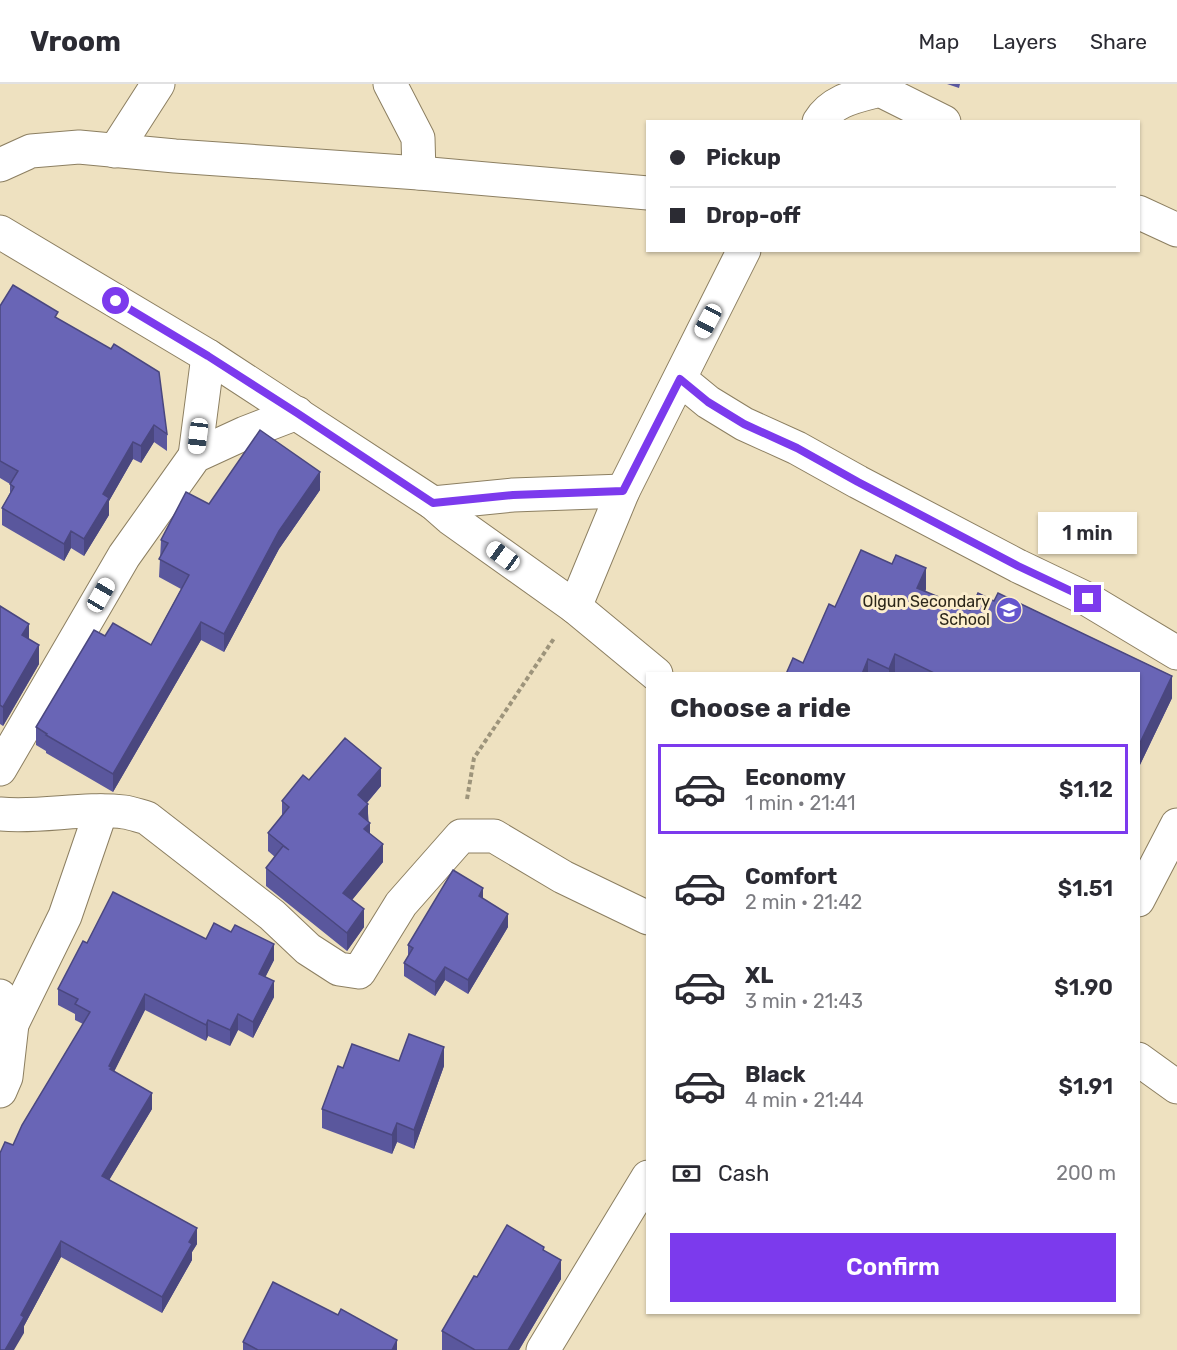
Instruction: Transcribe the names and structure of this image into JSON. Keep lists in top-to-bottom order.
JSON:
{
  "places": {
    "school or university": ["Olgun Secondary School"]
  },
  "page": {
    "header": "Vroom",
    "nav": ["Map", "Layers", "Share"],
    "banner": ["Pickup", "Drop-off"],
    "bubble": "1 min",
    "heading": "Choose a ride",
    "list": [
      {
        "name": "Economy",
        "note": "1 min · 21:41",
        "value": "$1.12"
      },
      {
        "name": "Comfort",
        "note": "2 min · 21:42",
        "value": "$1.51"
      },
      {
        "name": "XL",
        "note": "3 min · 21:43",
        "value": "$1.90"
      },
      {
        "name": "Black",
        "note": "4 min · 21:44",
        "value": "$1.91"
      }
    ],
    "pay": ["Cash", "200 m"],
    "buttons": "Confirm"
  }
}
